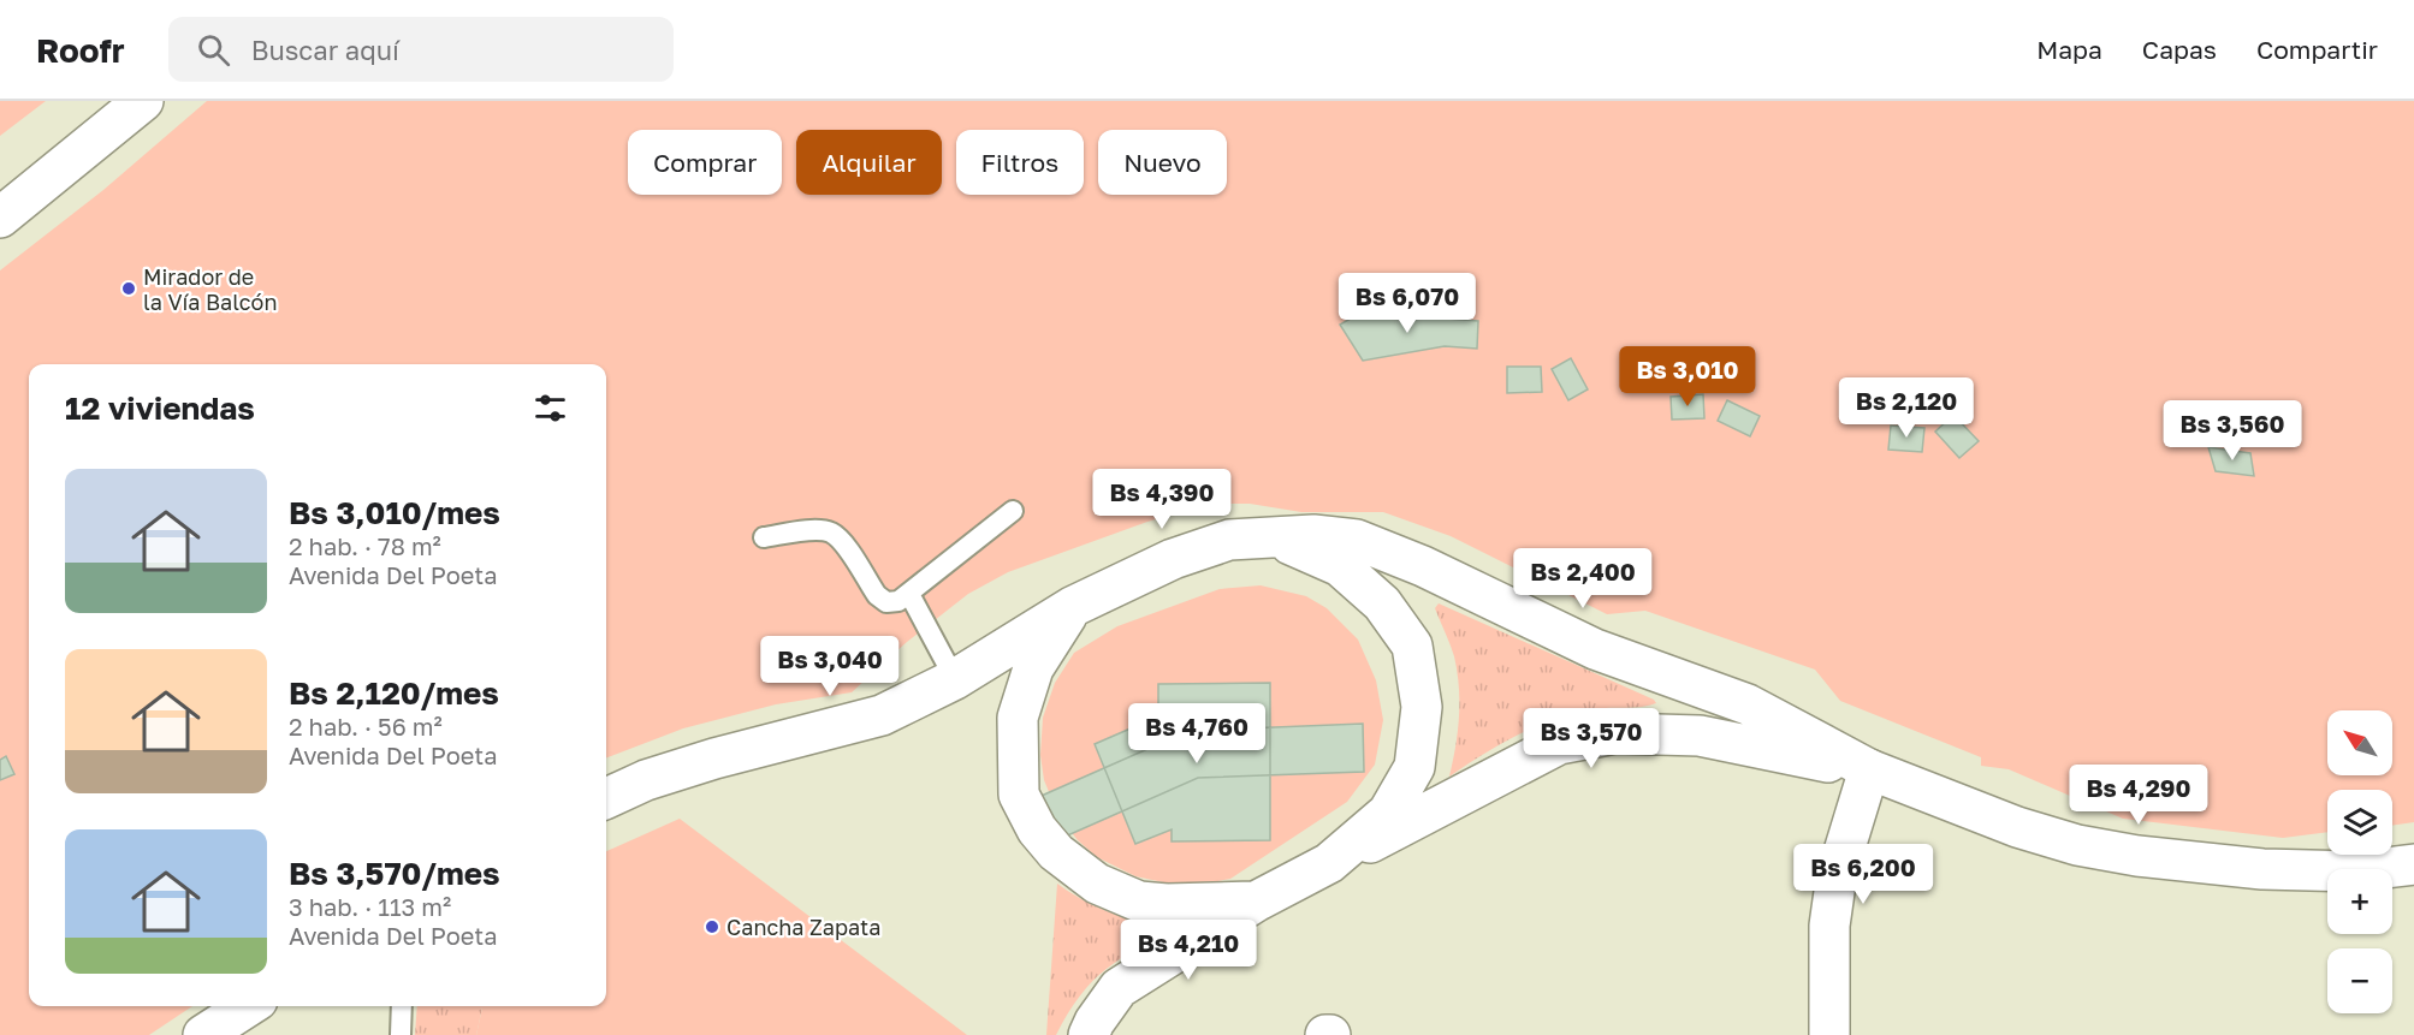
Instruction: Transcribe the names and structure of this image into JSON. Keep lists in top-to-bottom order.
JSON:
{
  "places": ["Mirador de la Vía Balcón", "Cancha Zapata"],
  "north": "top left",
  "page": {
    "header": "Roofr",
    "search": "Buscar aquí",
    "nav": ["Mapa", "Capas", "Compartir"],
    "chip": [
      "Comprar",
      "Alquilar",
      "Filtros",
      "Nuevo"
    ],
    "price": [
      "Bs 6,070",
      "Bs 3,010",
      "Bs 2,120",
      "Bs 3,560",
      "Bs 4,390",
      "Bs 2,400",
      "Bs 3,040",
      "Bs 4,760",
      "Bs 3,570",
      "Bs 4,290",
      "Bs 6,200",
      "Bs 4,210"
    ],
    "heading": "12 viviendas",
    "list": [
      {
        "name": "Bs 3,010/mes",
        "note": "2 hab. · 78 m² · Avenida Del Poeta"
      },
      {
        "name": "Bs 2,120/mes",
        "note": "2 hab. · 56 m² · Avenida Del Poeta"
      },
      {
        "name": "Bs 3,570/mes",
        "note": "3 hab. · 113 m² · Avenida Del Poeta"
      }
    ],
    "map_buttons": ["+", "−"]
  }
}
